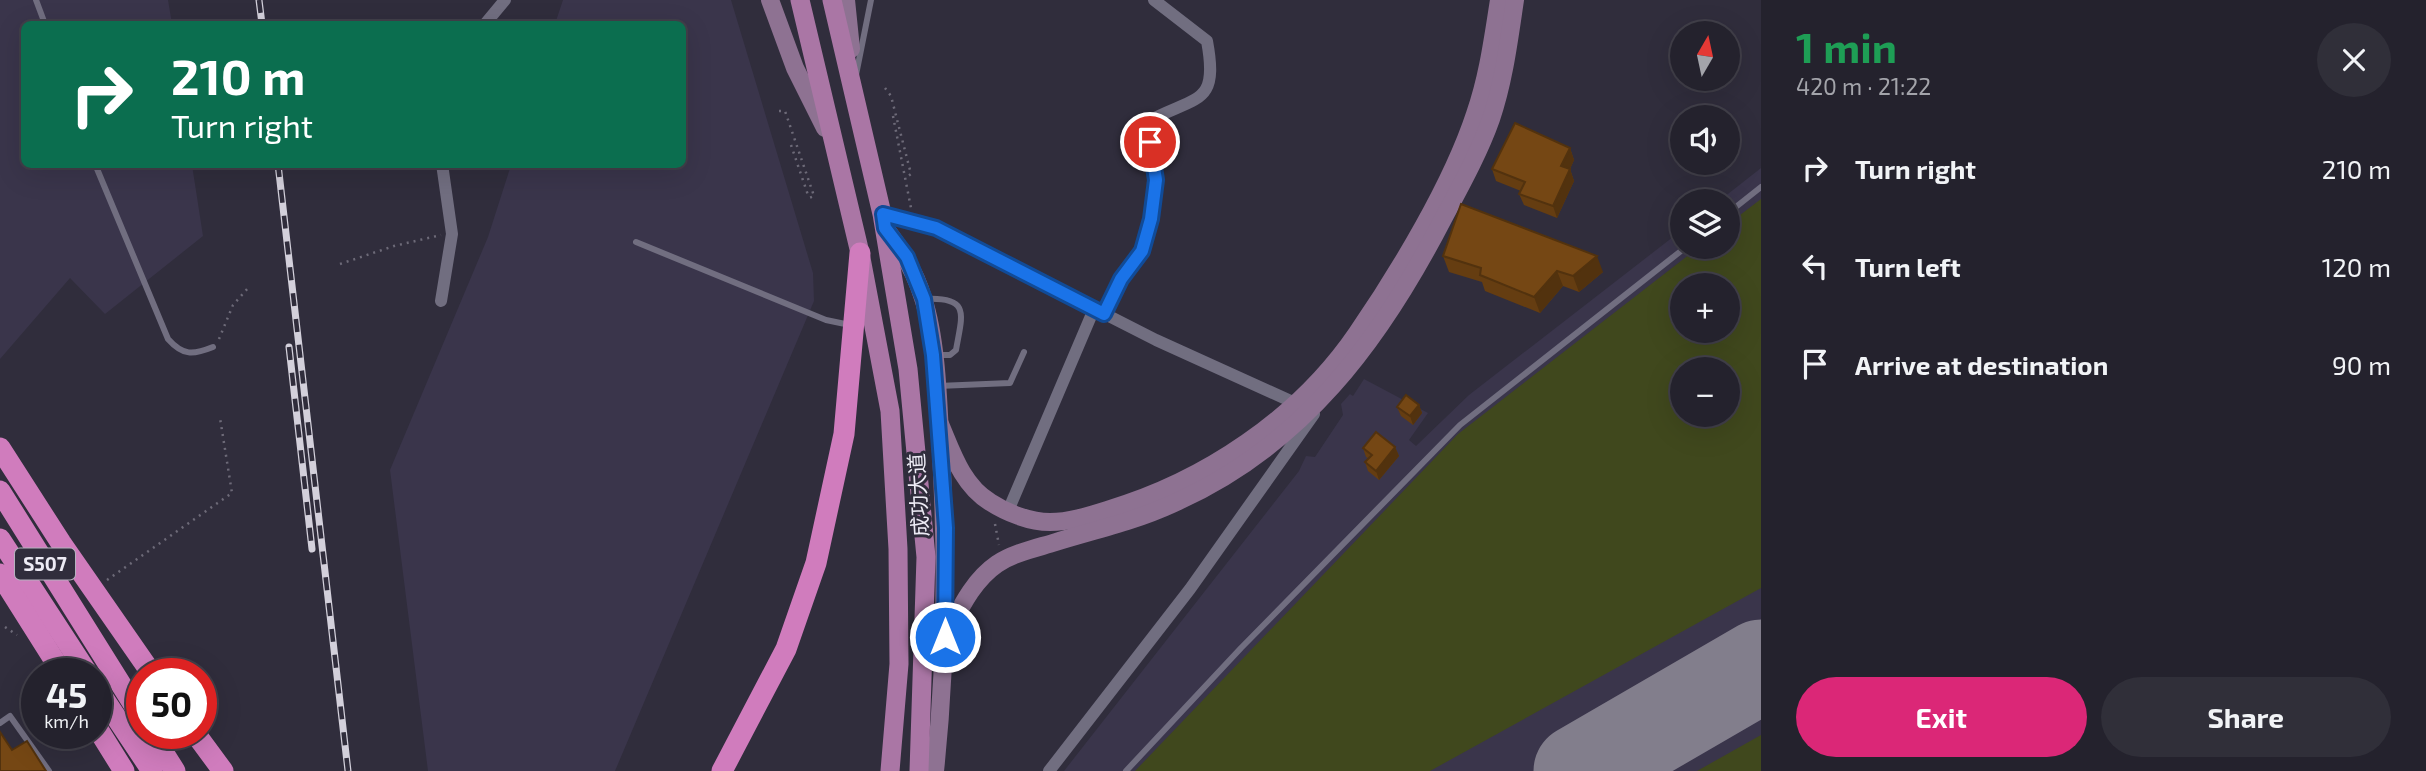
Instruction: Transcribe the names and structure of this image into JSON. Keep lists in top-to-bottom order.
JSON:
{
  "streets": {
    "highway": ["S507"],
    "main road": ["成功大道"]
  },
  "north": "top",
  "page": {
    "heading": ["1 min", "420 m · 21:22"],
    "map_buttons": ["+", "−"],
    "turn": ["210 m", "Turn right"],
    "list": [
      {
        "name": "Turn right",
        "value": "210 m"
      },
      {
        "name": "Turn left",
        "value": "120 m"
      },
      {
        "name": "Arrive at destination",
        "value": "90 m"
      }
    ],
    "speed": "45 km/h",
    "limit": "50",
    "buttons": ["Exit", "Share"]
  }
}
